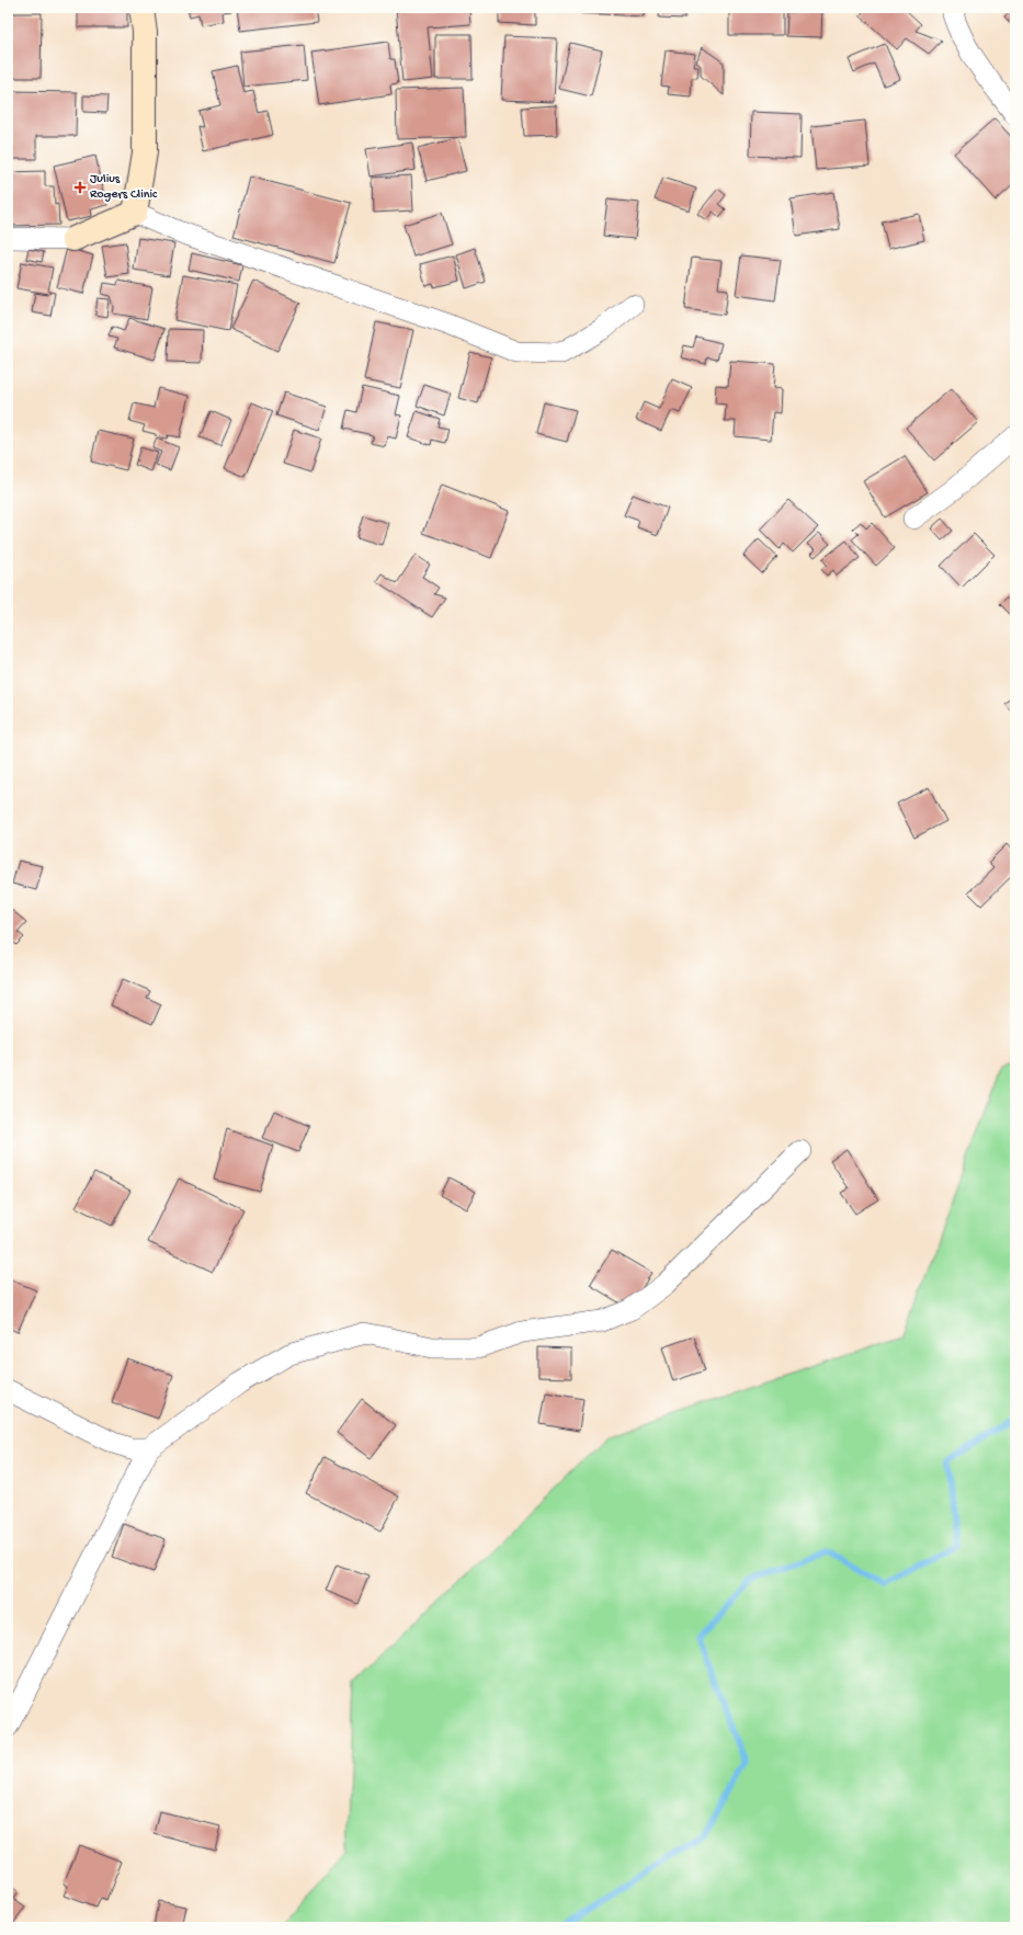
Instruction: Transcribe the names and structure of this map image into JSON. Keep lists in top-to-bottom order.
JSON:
{
  "places": {
    "health": ["Julius Rogers Clinic"]
  }
}
